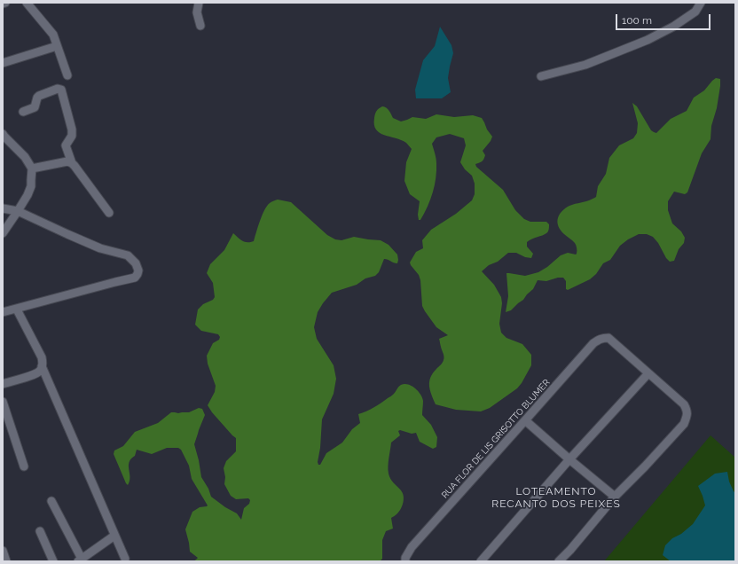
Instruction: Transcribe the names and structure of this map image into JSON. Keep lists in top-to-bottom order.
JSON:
{
  "streets": {
    "street": ["RUA FLOR DE LIS GRISOTTO BLUMER"]
  },
  "districts": ["LOTEAMENTO RECANTO DOS PEIXES"],
  "scale_bar": "100 m"
}
